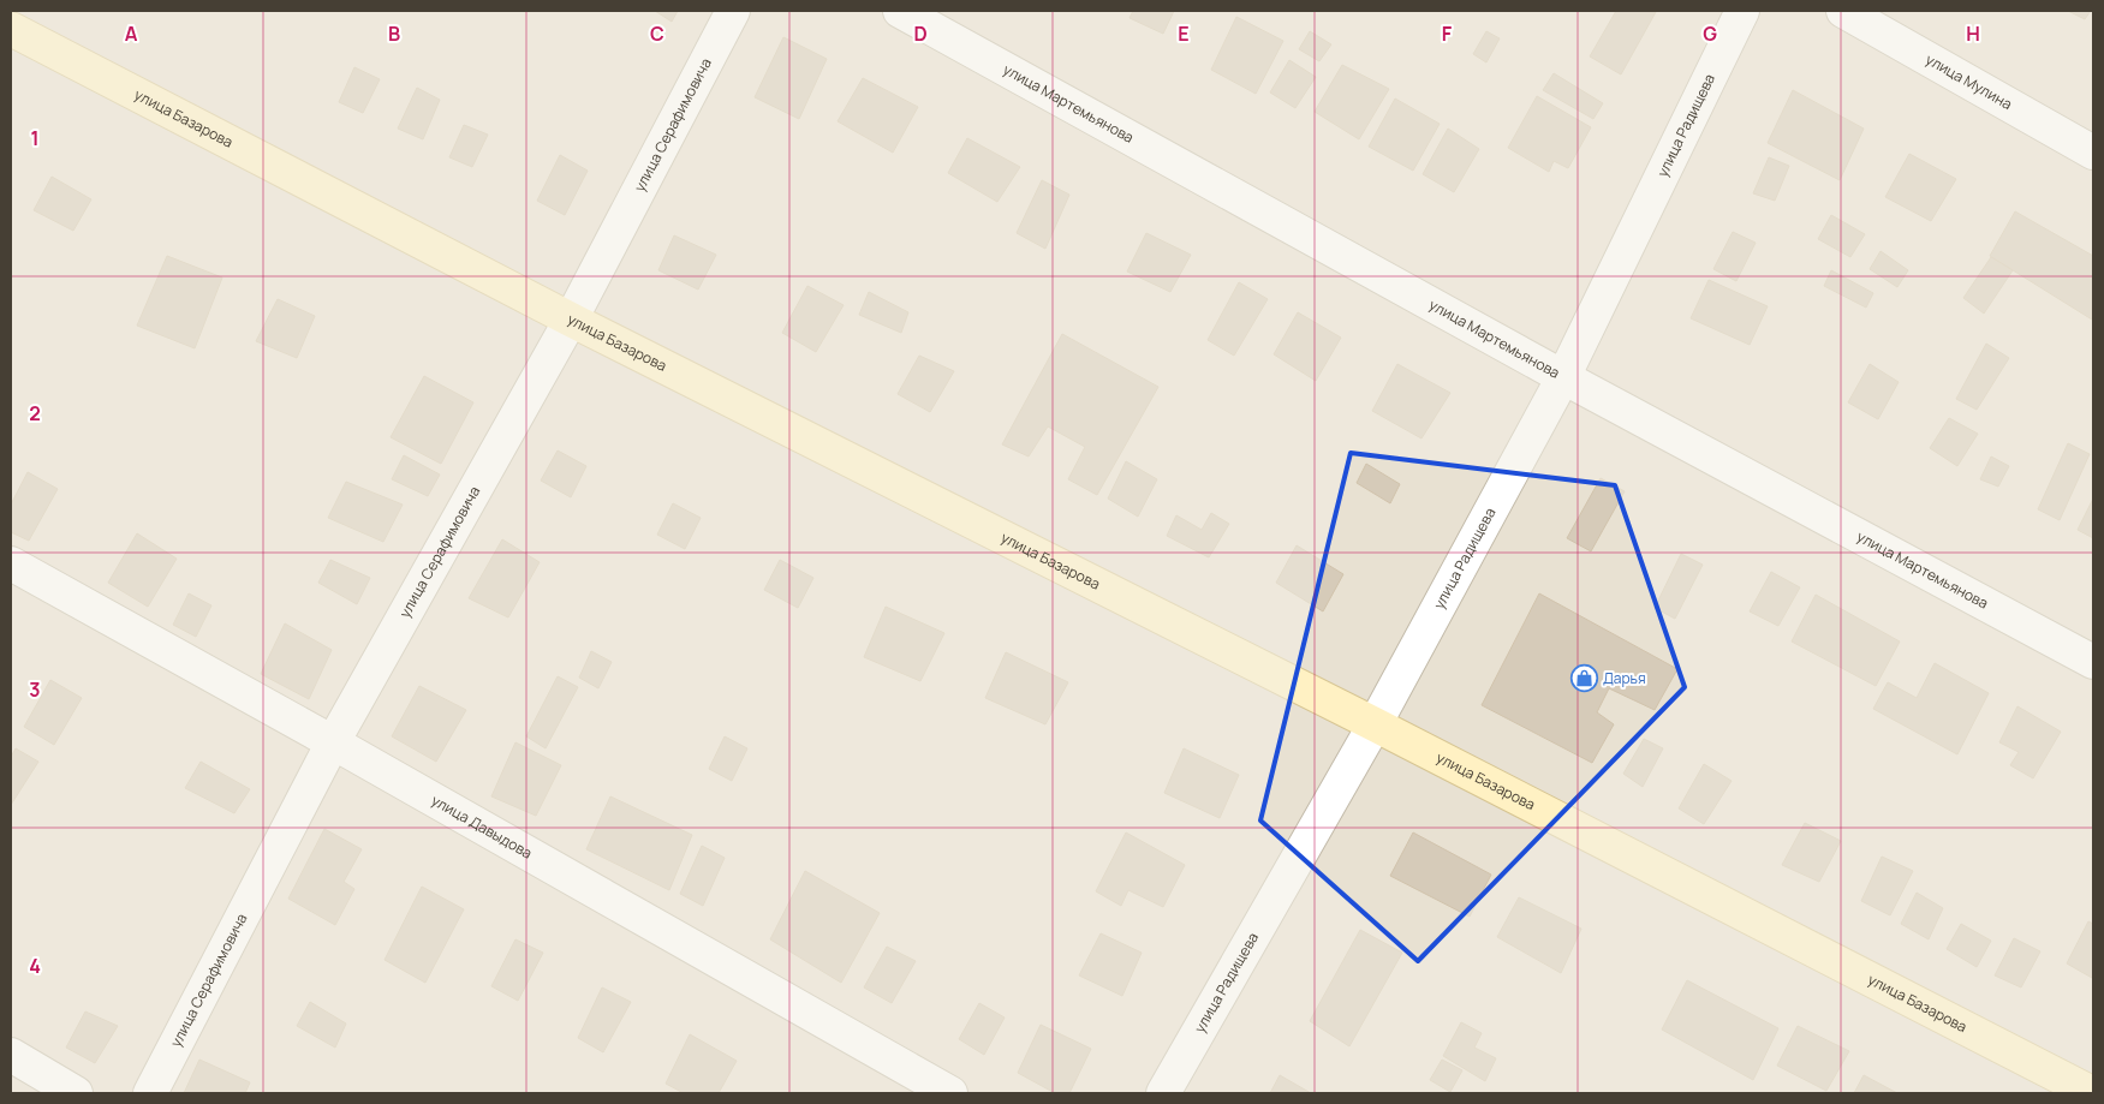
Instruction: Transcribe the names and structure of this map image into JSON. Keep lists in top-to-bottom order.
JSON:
{
  "streets": {
    "main road": ["улица Базарова"],
    "street": [
      "улица Мулина",
      "улица Мартемьянова",
      "улица Серафимовича",
      "улица Радищева",
      "улица Давыдова"
    ]
  },
  "crossings": [
    ["улица Мартемьянова", "улица Радищева"],
    ["улица Базарова", "улица Серафимовича"],
    ["улица Базарова", "улица Радищева"],
    ["улица Серафимовича", "улица Давыдова"]
  ],
  "places": {
    "shop": ["Дарья"]
  },
  "grid": {
    "columns": [
      "A",
      "B",
      "C",
      "D",
      "E",
      "F",
      "G",
      "H"
    ],
    "rows": [
      "1",
      "2",
      "3",
      "4"
    ]
  }
}
